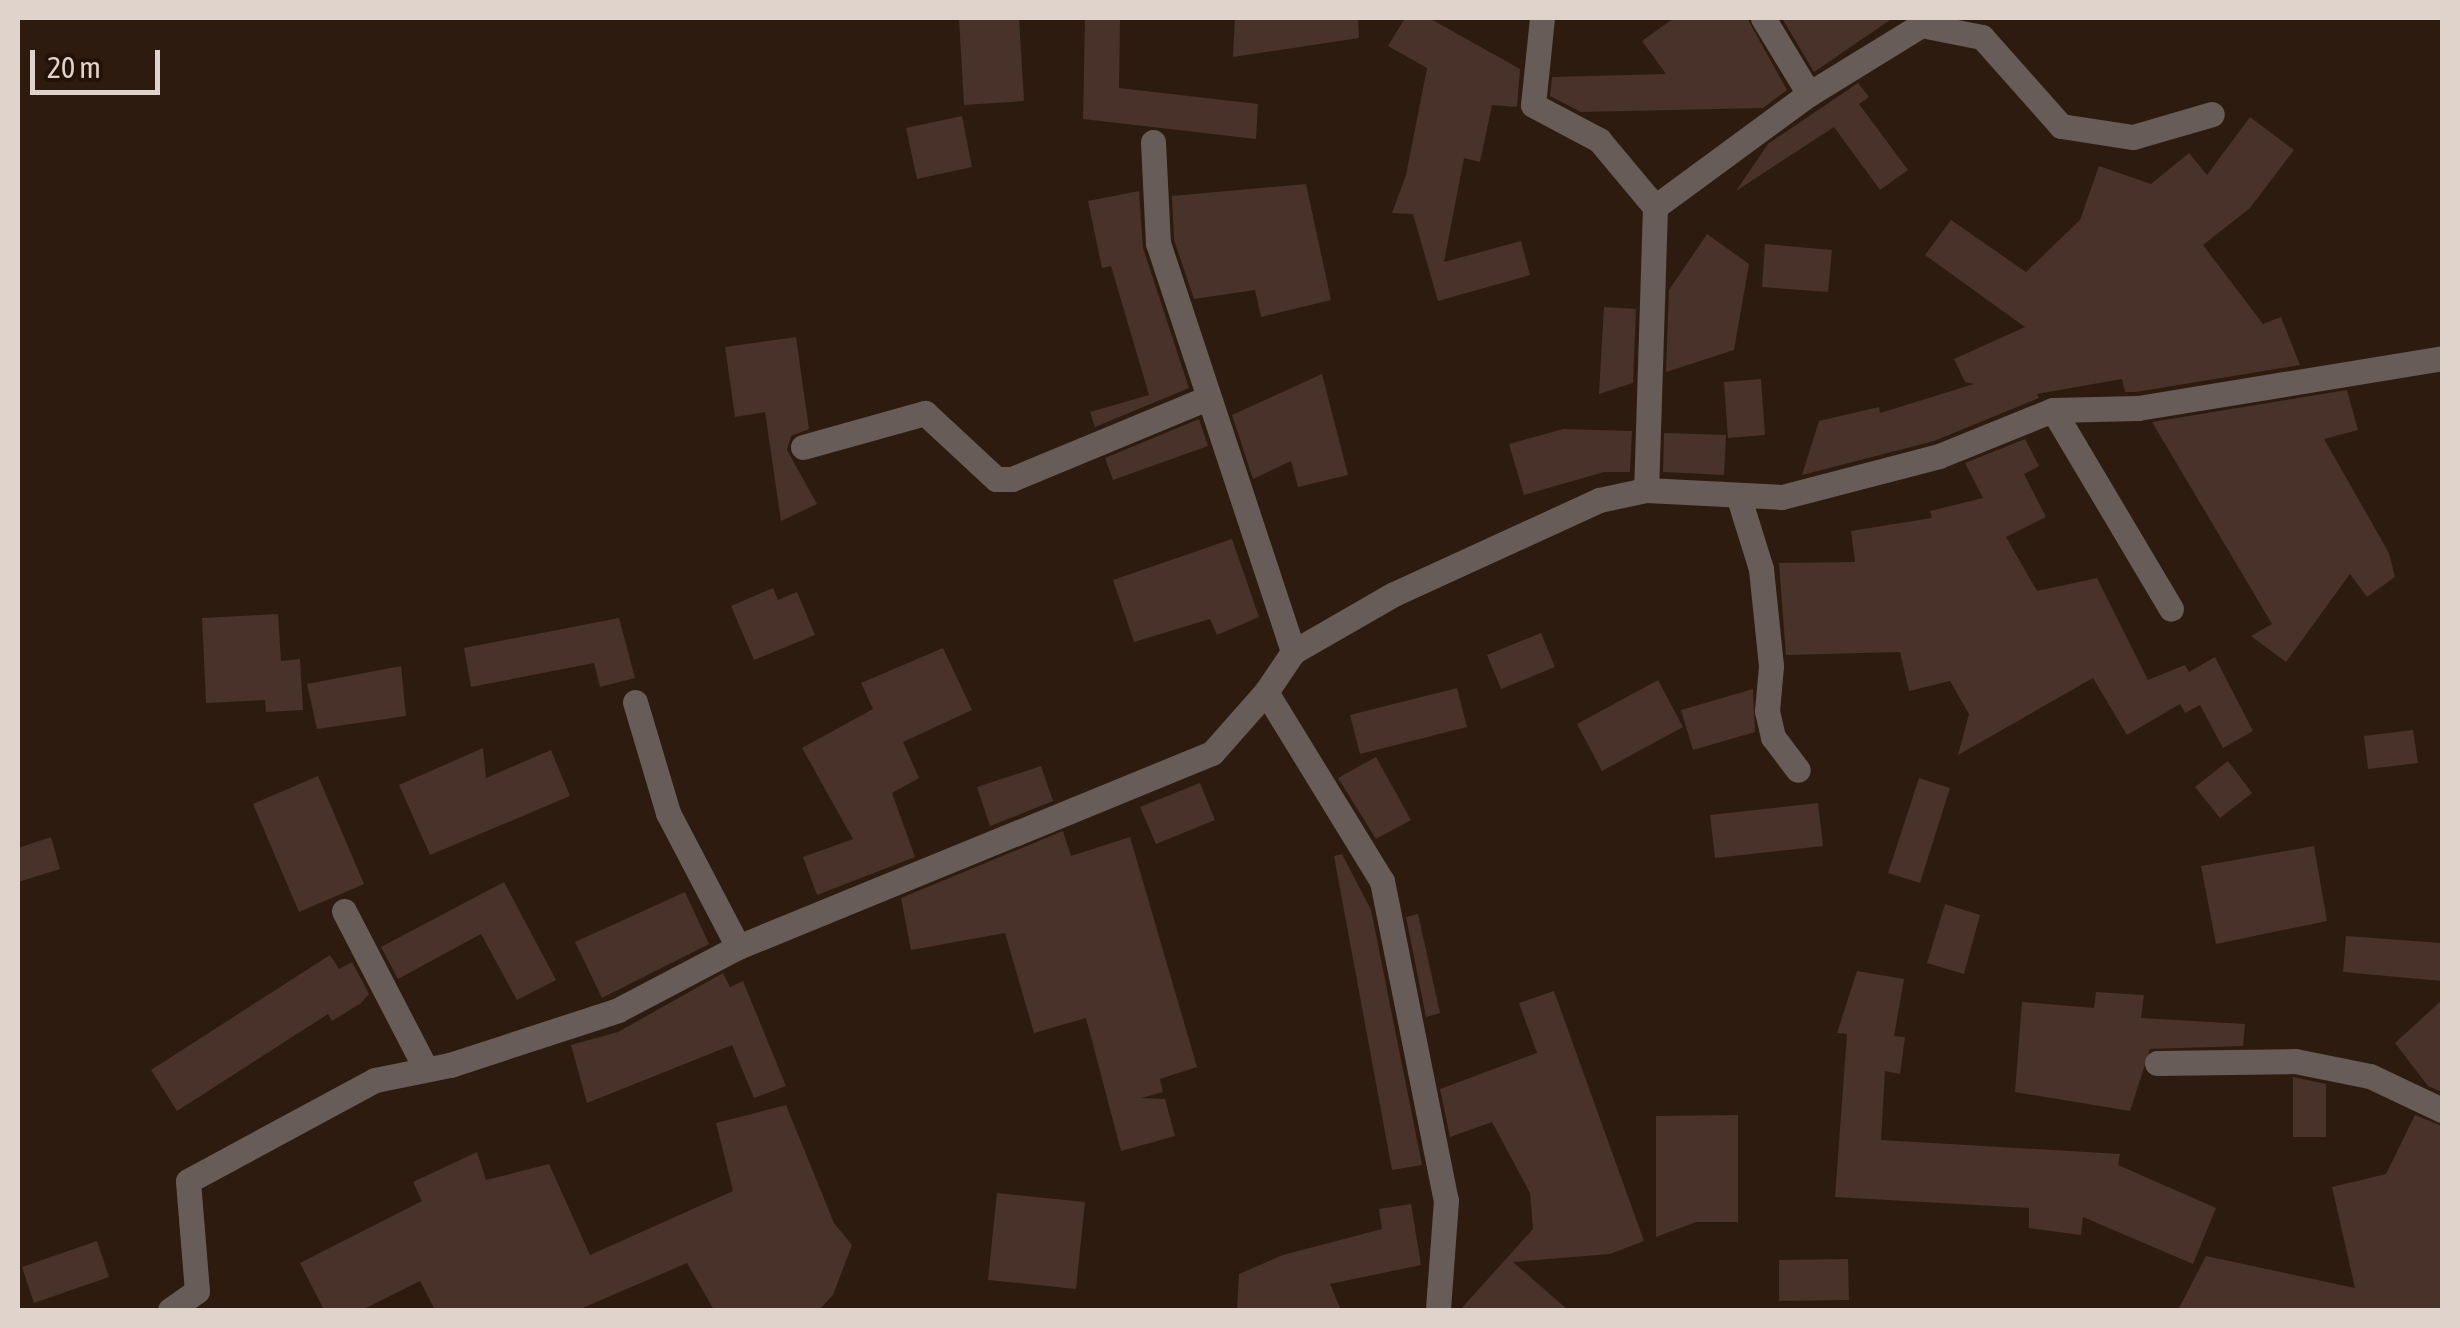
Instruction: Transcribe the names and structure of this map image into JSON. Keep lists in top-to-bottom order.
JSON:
{
  "scale_bar": "20 m"
}
